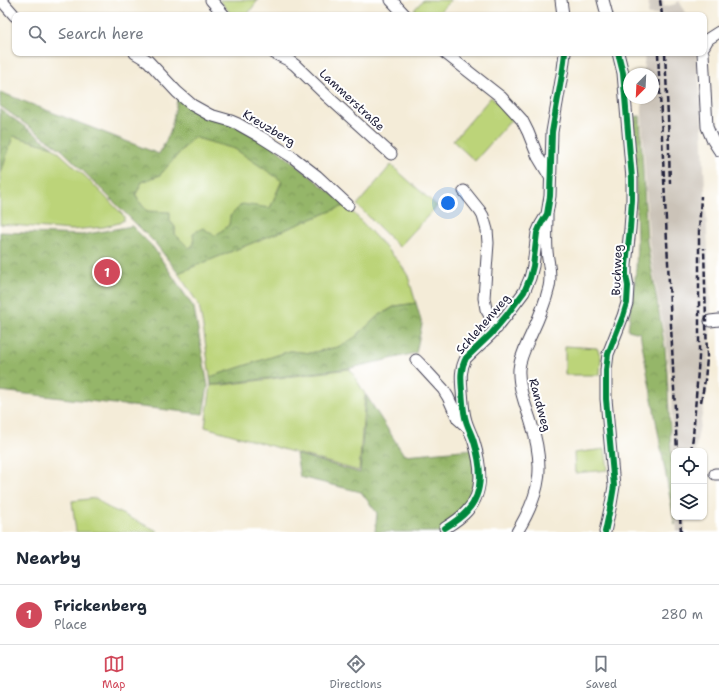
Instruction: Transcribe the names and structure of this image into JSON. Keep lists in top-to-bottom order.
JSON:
{
  "streets": {
    "street": [
      "Lammerstraße",
      "Kreuzberg",
      "Buchweg",
      "Schlehenweg",
      "Randweg"
    ]
  },
  "crossings": [
    ["Schlehenweg", "Randweg"]
  ],
  "north": "bottom left",
  "page": {
    "search": "Search here",
    "pins": "1",
    "heading": "Nearby",
    "list": [
      {
        "mark": "1",
        "name": "Frickenberg",
        "note": "Place",
        "value": "280 m"
      }
    ],
    "nav": ["Map", "Directions", "Saved"]
  }
}
